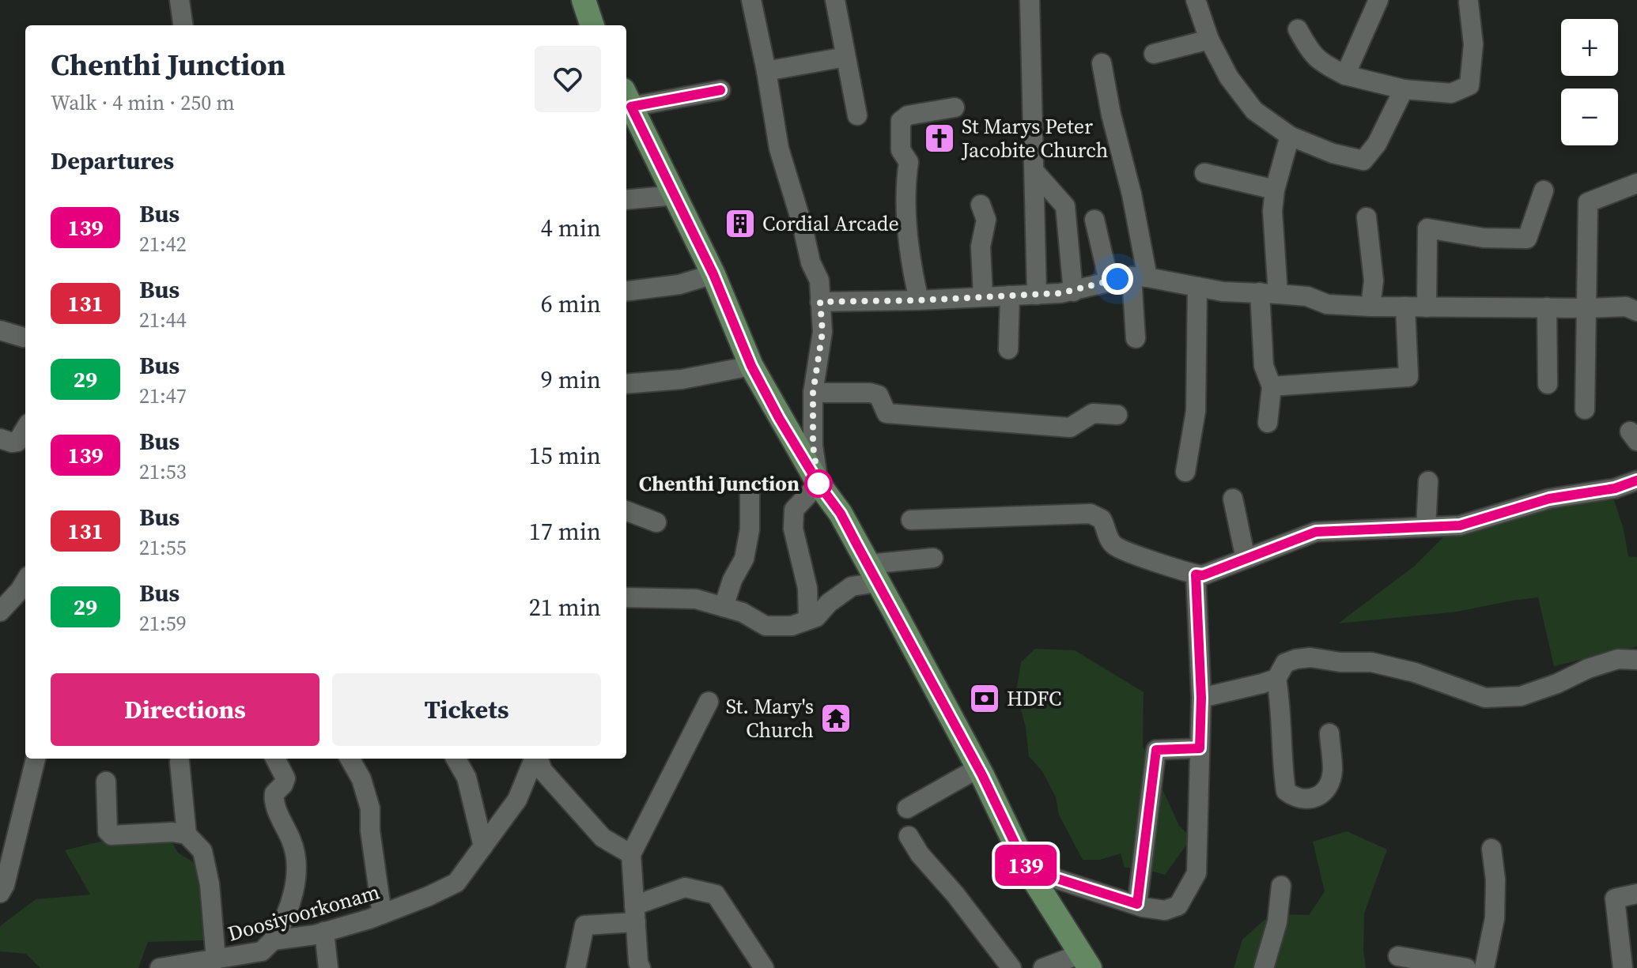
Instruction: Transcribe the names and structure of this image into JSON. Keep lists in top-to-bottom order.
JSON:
{
  "streets": {
    "street": ["Doosiyoorkonam"]
  },
  "places": {
    "church": ["St Marys Peter Jacobite Church"],
    "building": ["Cordial Arcade"],
    "other": ["Chenthi Junction"],
    "bank": ["HDFC"],
    "temple": ["St. Mary's Church"]
  },
  "lines": ["bus line 139"],
  "page": {
    "on_map": "139",
    "map_buttons": ["+", "−"],
    "heading": [
      ["Chenthi Junction", "Walk · 4 min · 250 m"],
      "Departures"
    ],
    "list": [
      {
        "mark": "139",
        "name": "Bus",
        "note": "21:42",
        "value": "4 min"
      },
      {
        "mark": "131",
        "name": "Bus",
        "note": "21:44",
        "value": "6 min"
      },
      {
        "mark": "29",
        "name": "Bus",
        "note": "21:47",
        "value": "9 min"
      },
      {
        "mark": "139",
        "name": "Bus",
        "note": "21:53",
        "value": "15 min"
      },
      {
        "mark": "131",
        "name": "Bus",
        "note": "21:55",
        "value": "17 min"
      },
      {
        "mark": "29",
        "name": "Bus",
        "note": "21:59",
        "value": "21 min"
      }
    ],
    "buttons": ["Directions", "Tickets"]
  }
}
